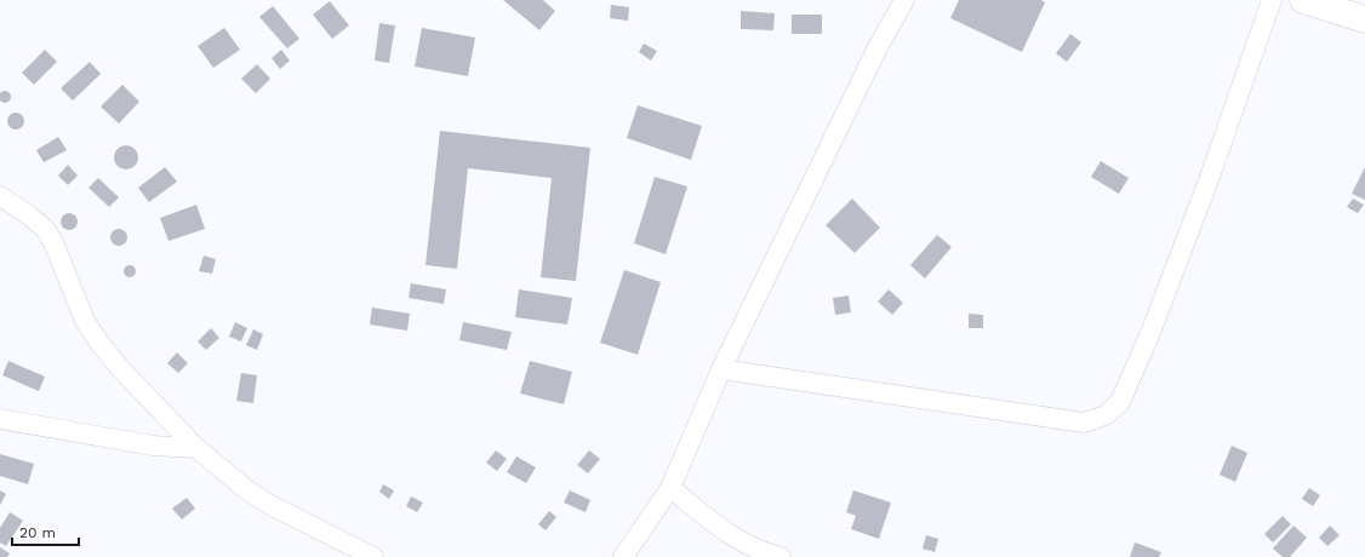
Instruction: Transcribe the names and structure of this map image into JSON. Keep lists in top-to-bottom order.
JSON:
{
  "scale_bar": "20 m"
}
